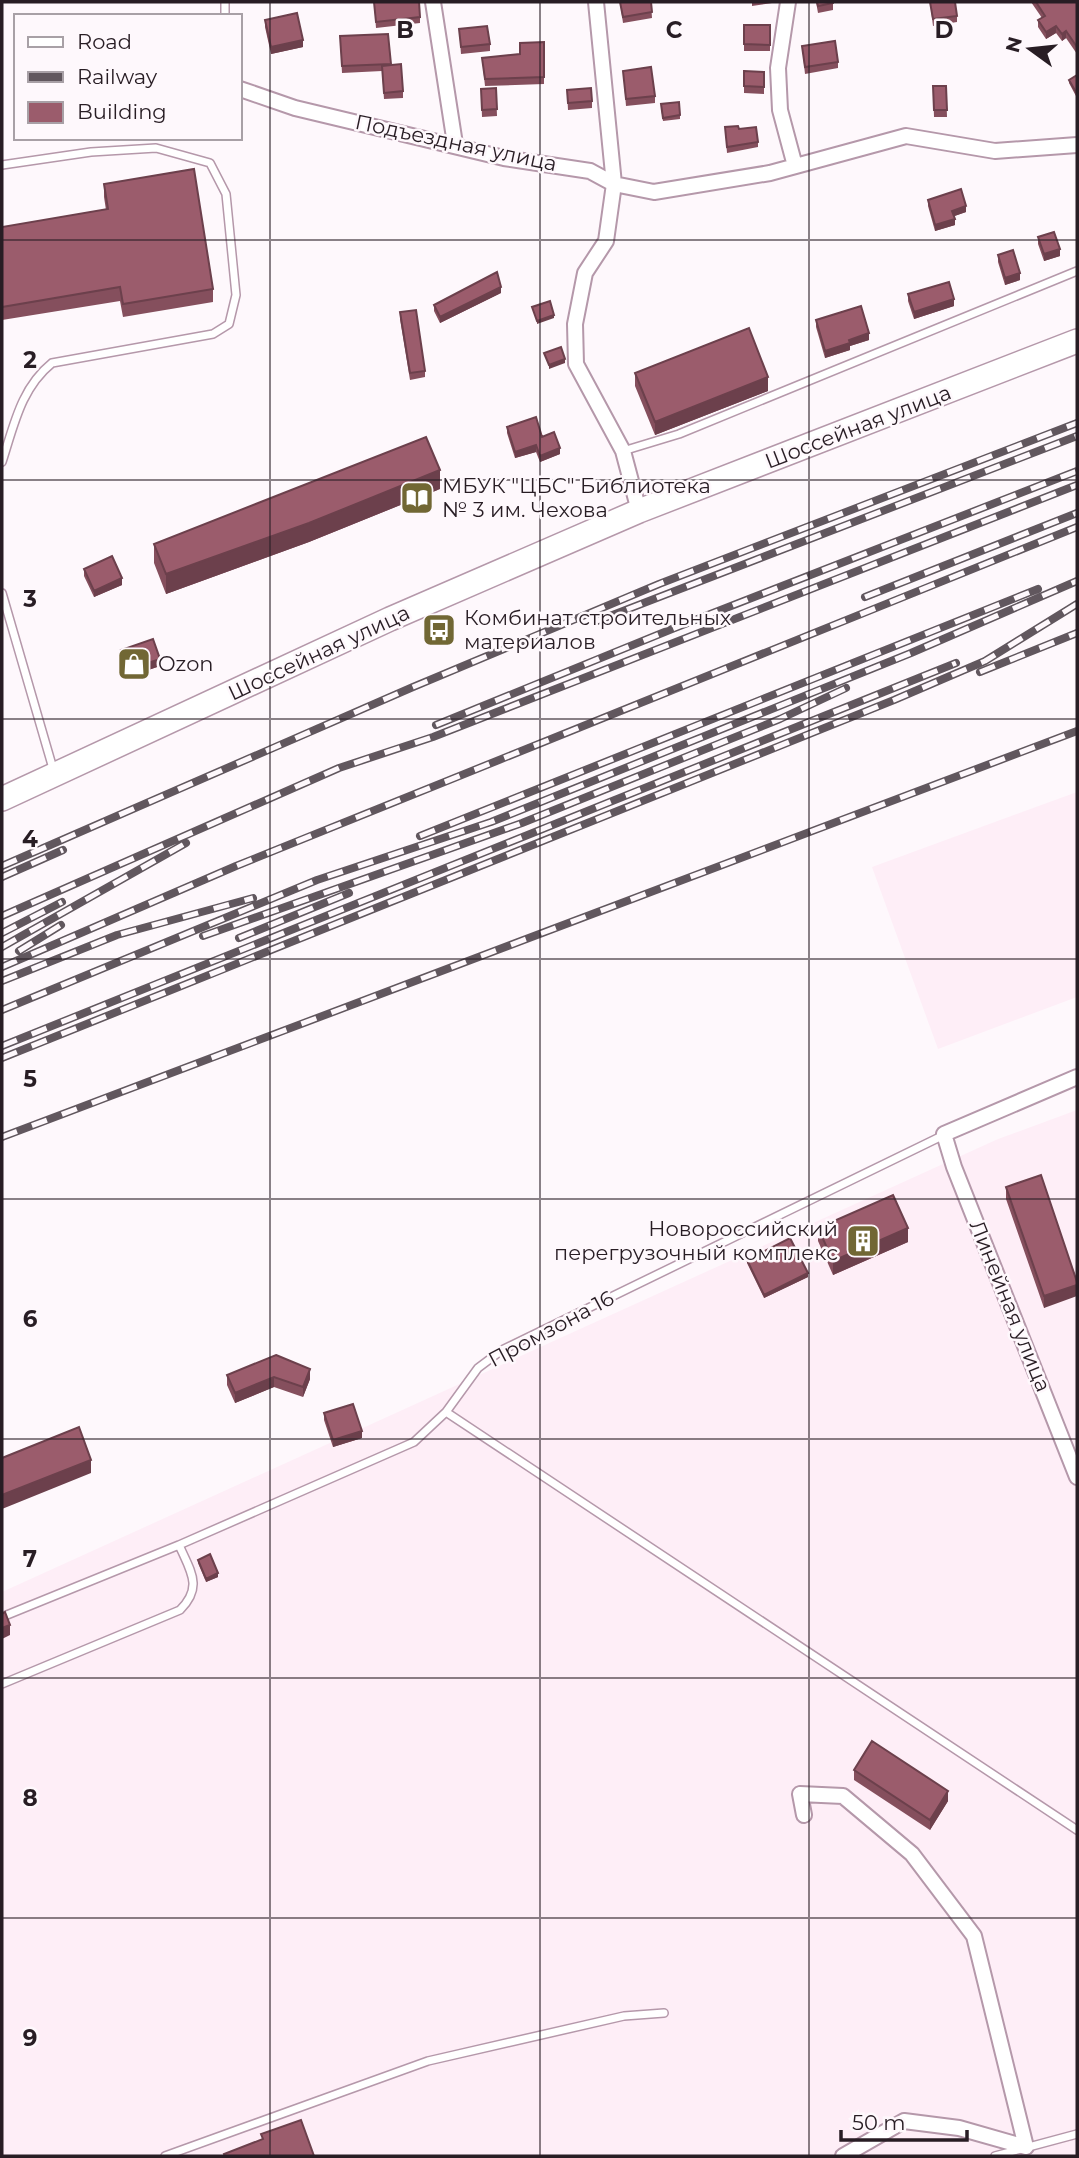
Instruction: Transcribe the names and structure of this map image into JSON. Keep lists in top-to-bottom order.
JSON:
{
  "streets": {
    "main road": ["Шоссейная улица"],
    "street": ["Подъездная улица", "Линейная улица"],
    "lane": ["Промзона 16"]
  },
  "crossings": [
    ["Линейная улица", "Промзона 16"]
  ],
  "places": {
    "library": ["МБУК \"ЦБС\" Библиотека № 3 им. Чехова"],
    "bus stop": ["Комбинат строительных материалов"],
    "shop": ["Ozon"],
    "building": ["Новороссийский перегрузочный комплекс"]
  },
  "legend": ["Road", "Railway", "Building"],
  "scale_bar": "50 m",
  "north": "left",
  "grid": {
    "columns": ["B", "C", "D"],
    "rows": [
      "2",
      "3",
      "4",
      "5",
      "6",
      "7",
      "8",
      "9"
    ]
  }
}
